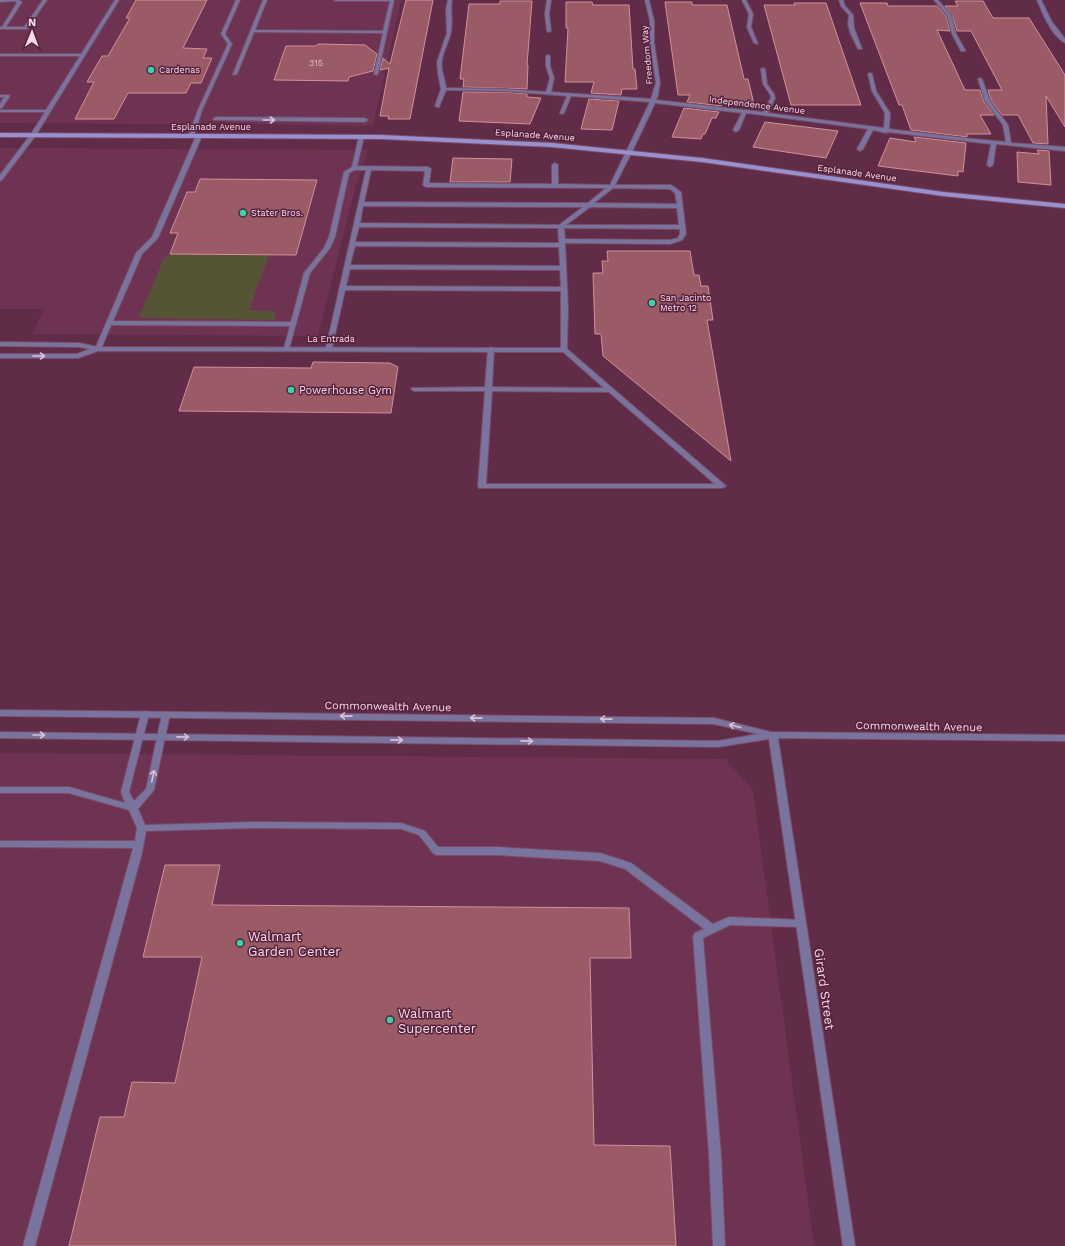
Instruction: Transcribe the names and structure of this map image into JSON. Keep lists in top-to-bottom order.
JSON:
{
  "streets": {
    "main road": ["Esplanade Avenue"],
    "street": [
      "Freedom Way",
      "Independence Avenue",
      "La Entrada",
      "Commonwealth Avenue",
      "Girard Street"
    ]
  },
  "crossings": [
    ["Freedom Way", "Independence Avenue"],
    ["Freedom Way", "Esplanade Avenue"],
    ["Commonwealth Avenue", "Girard Street"]
  ],
  "places": [
    "Cardenas",
    "Stater Bros.",
    "San Jacinto Metro 12",
    "Powerhouse Gym",
    "Walmart Garden Center",
    "Walmart Supercenter"
  ],
  "house_numbers": ["315"],
  "north": "top"
}
